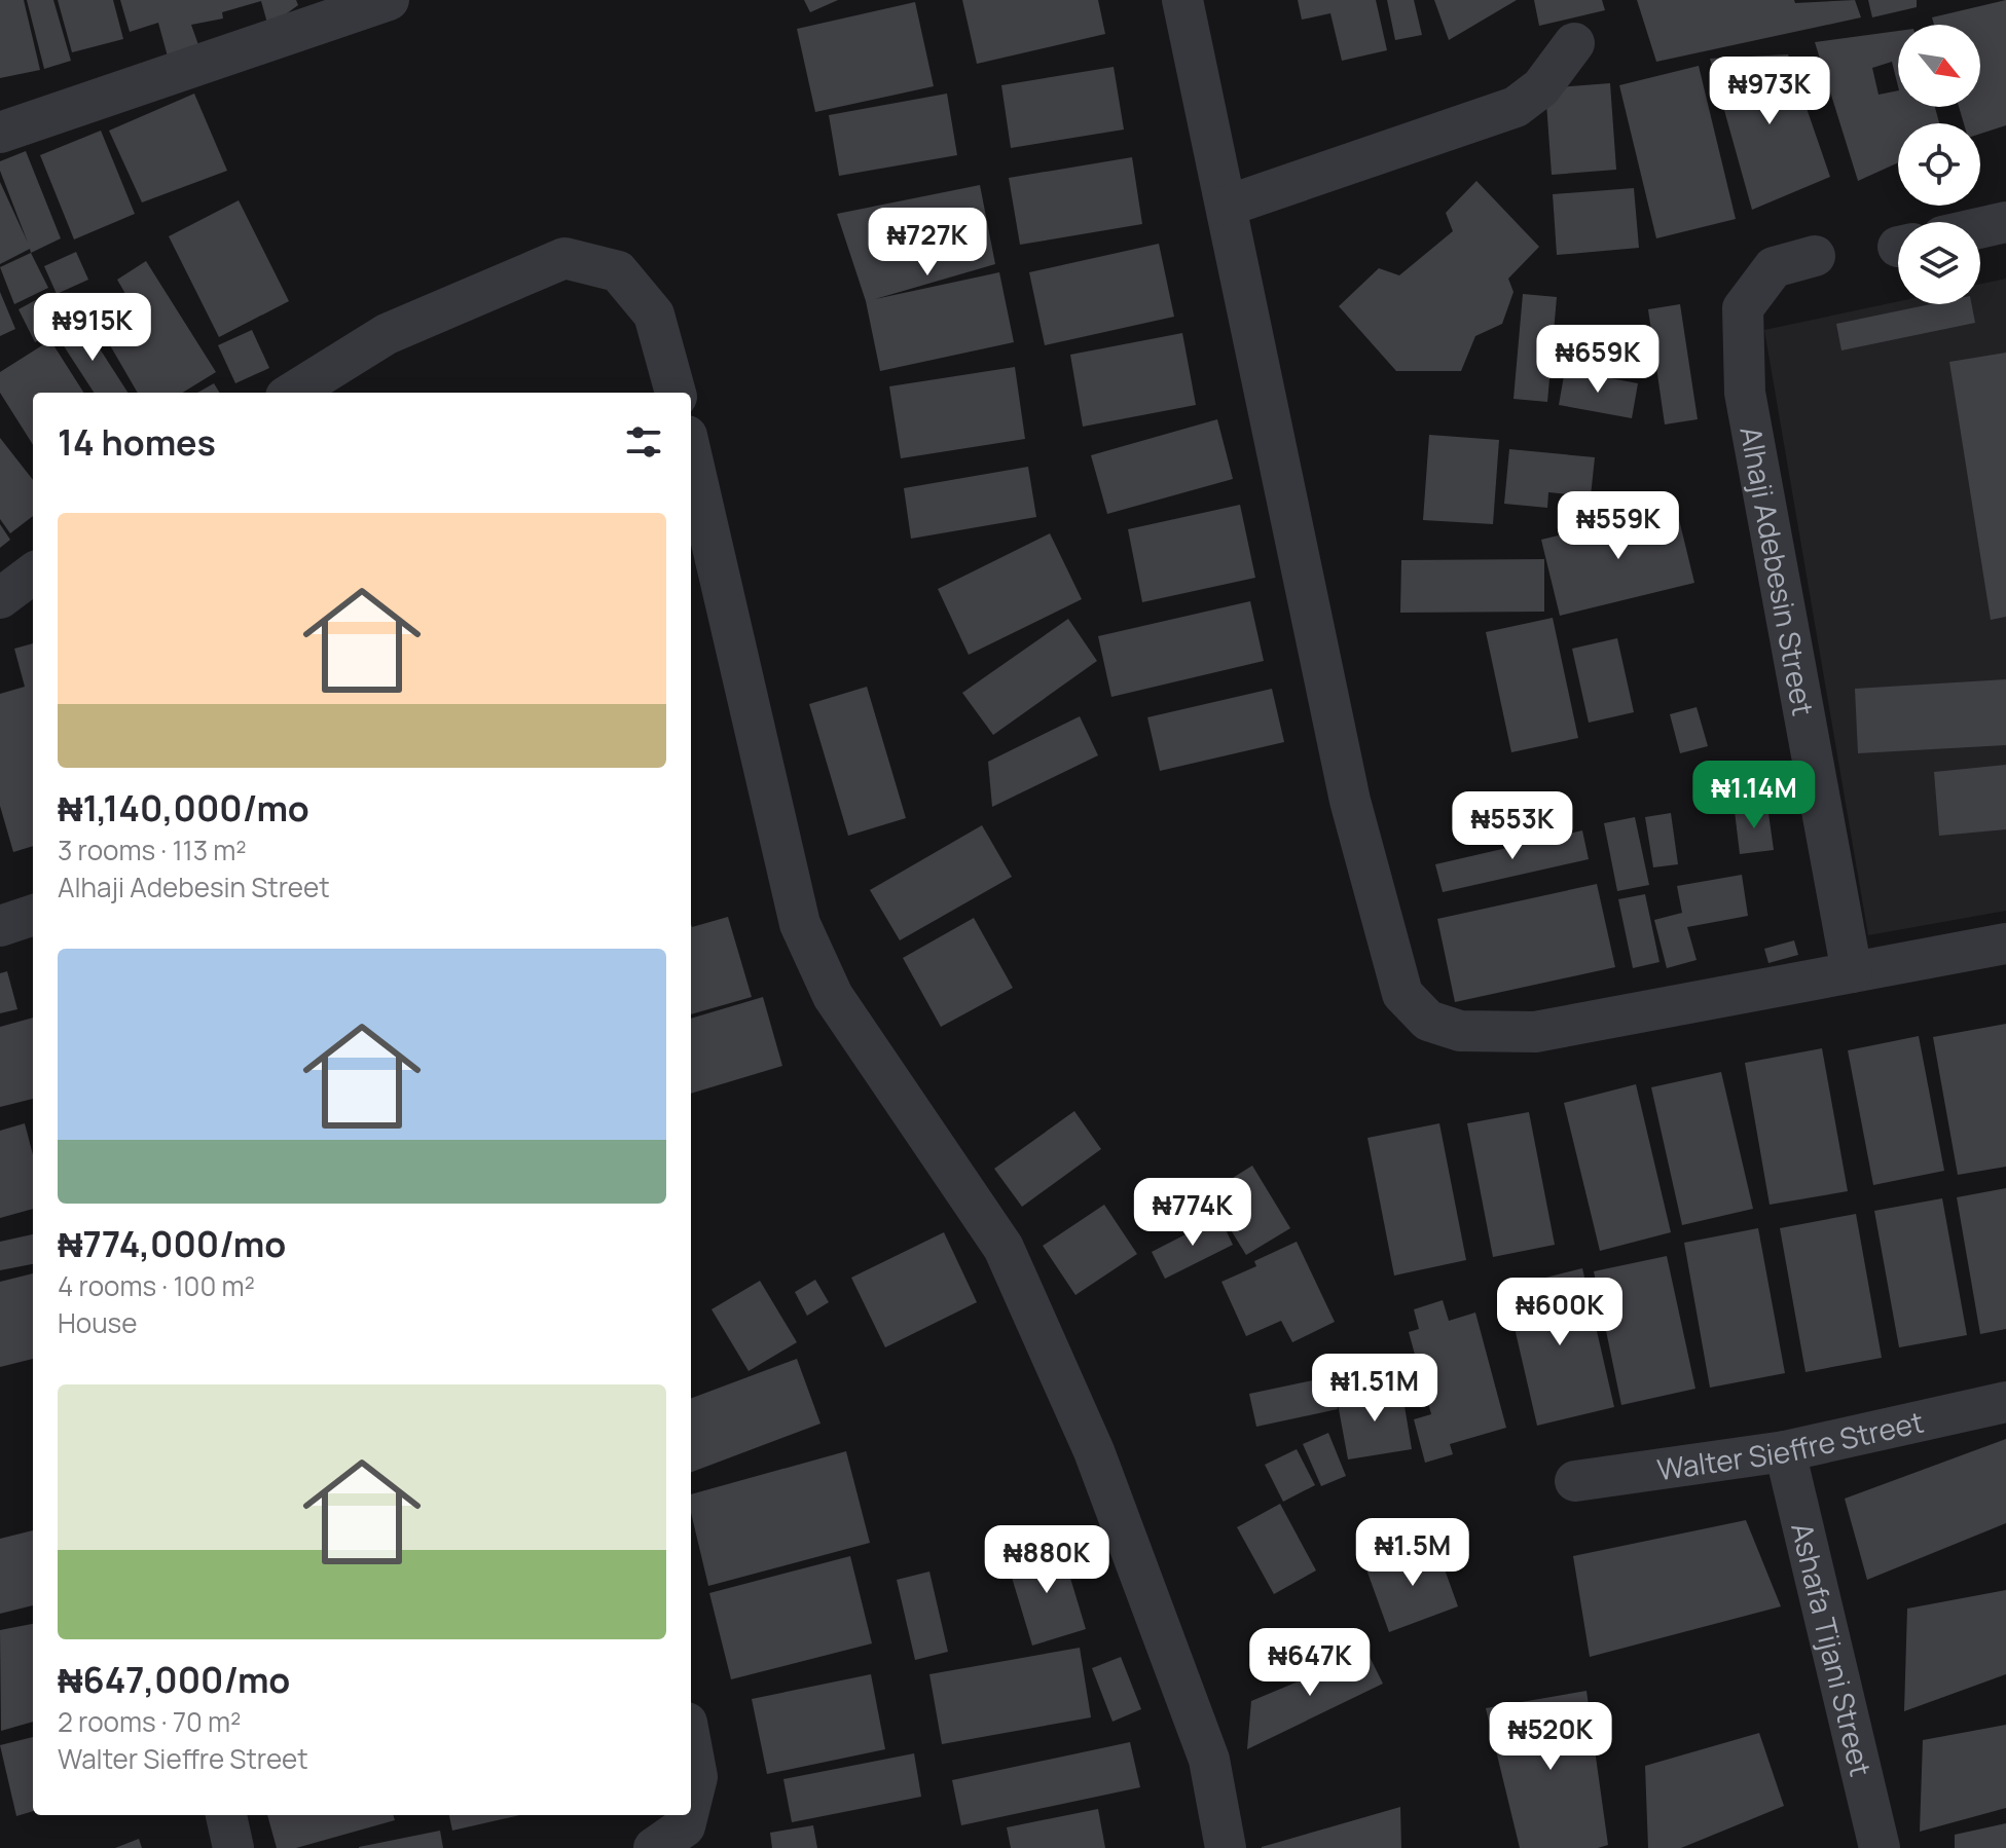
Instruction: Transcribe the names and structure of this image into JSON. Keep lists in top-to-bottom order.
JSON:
{
  "streets": {
    "street": ["Alhaji Adebesin Street", "Walter Sieffre Street", "Ashafa Tijani Street"]
  },
  "crossings": [
    ["Walter Sieffre Street", "Ashafa Tijani Street"]
  ],
  "north": "bottom right",
  "page": {
    "price": [
      "₦973K",
      "₦727K",
      "₦915K",
      "₦659K",
      "₦559K",
      "₦1.14M",
      "₦553K",
      "₦774K",
      "₦600K",
      "₦1.51M",
      "₦1.5M",
      "₦880K",
      "₦647K",
      "₦520K"
    ],
    "heading": "14 homes",
    "list": [
      {
        "name": "₦1,140,000/mo",
        "note": "3 rooms · 113 m² · Alhaji Adebesin Street"
      },
      {
        "name": "₦774,000/mo",
        "note": "4 rooms · 100 m² · House"
      },
      {
        "name": "₦647,000/mo",
        "note": "2 rooms · 70 m² · Walter Sieffre Street"
      }
    ]
  }
}
